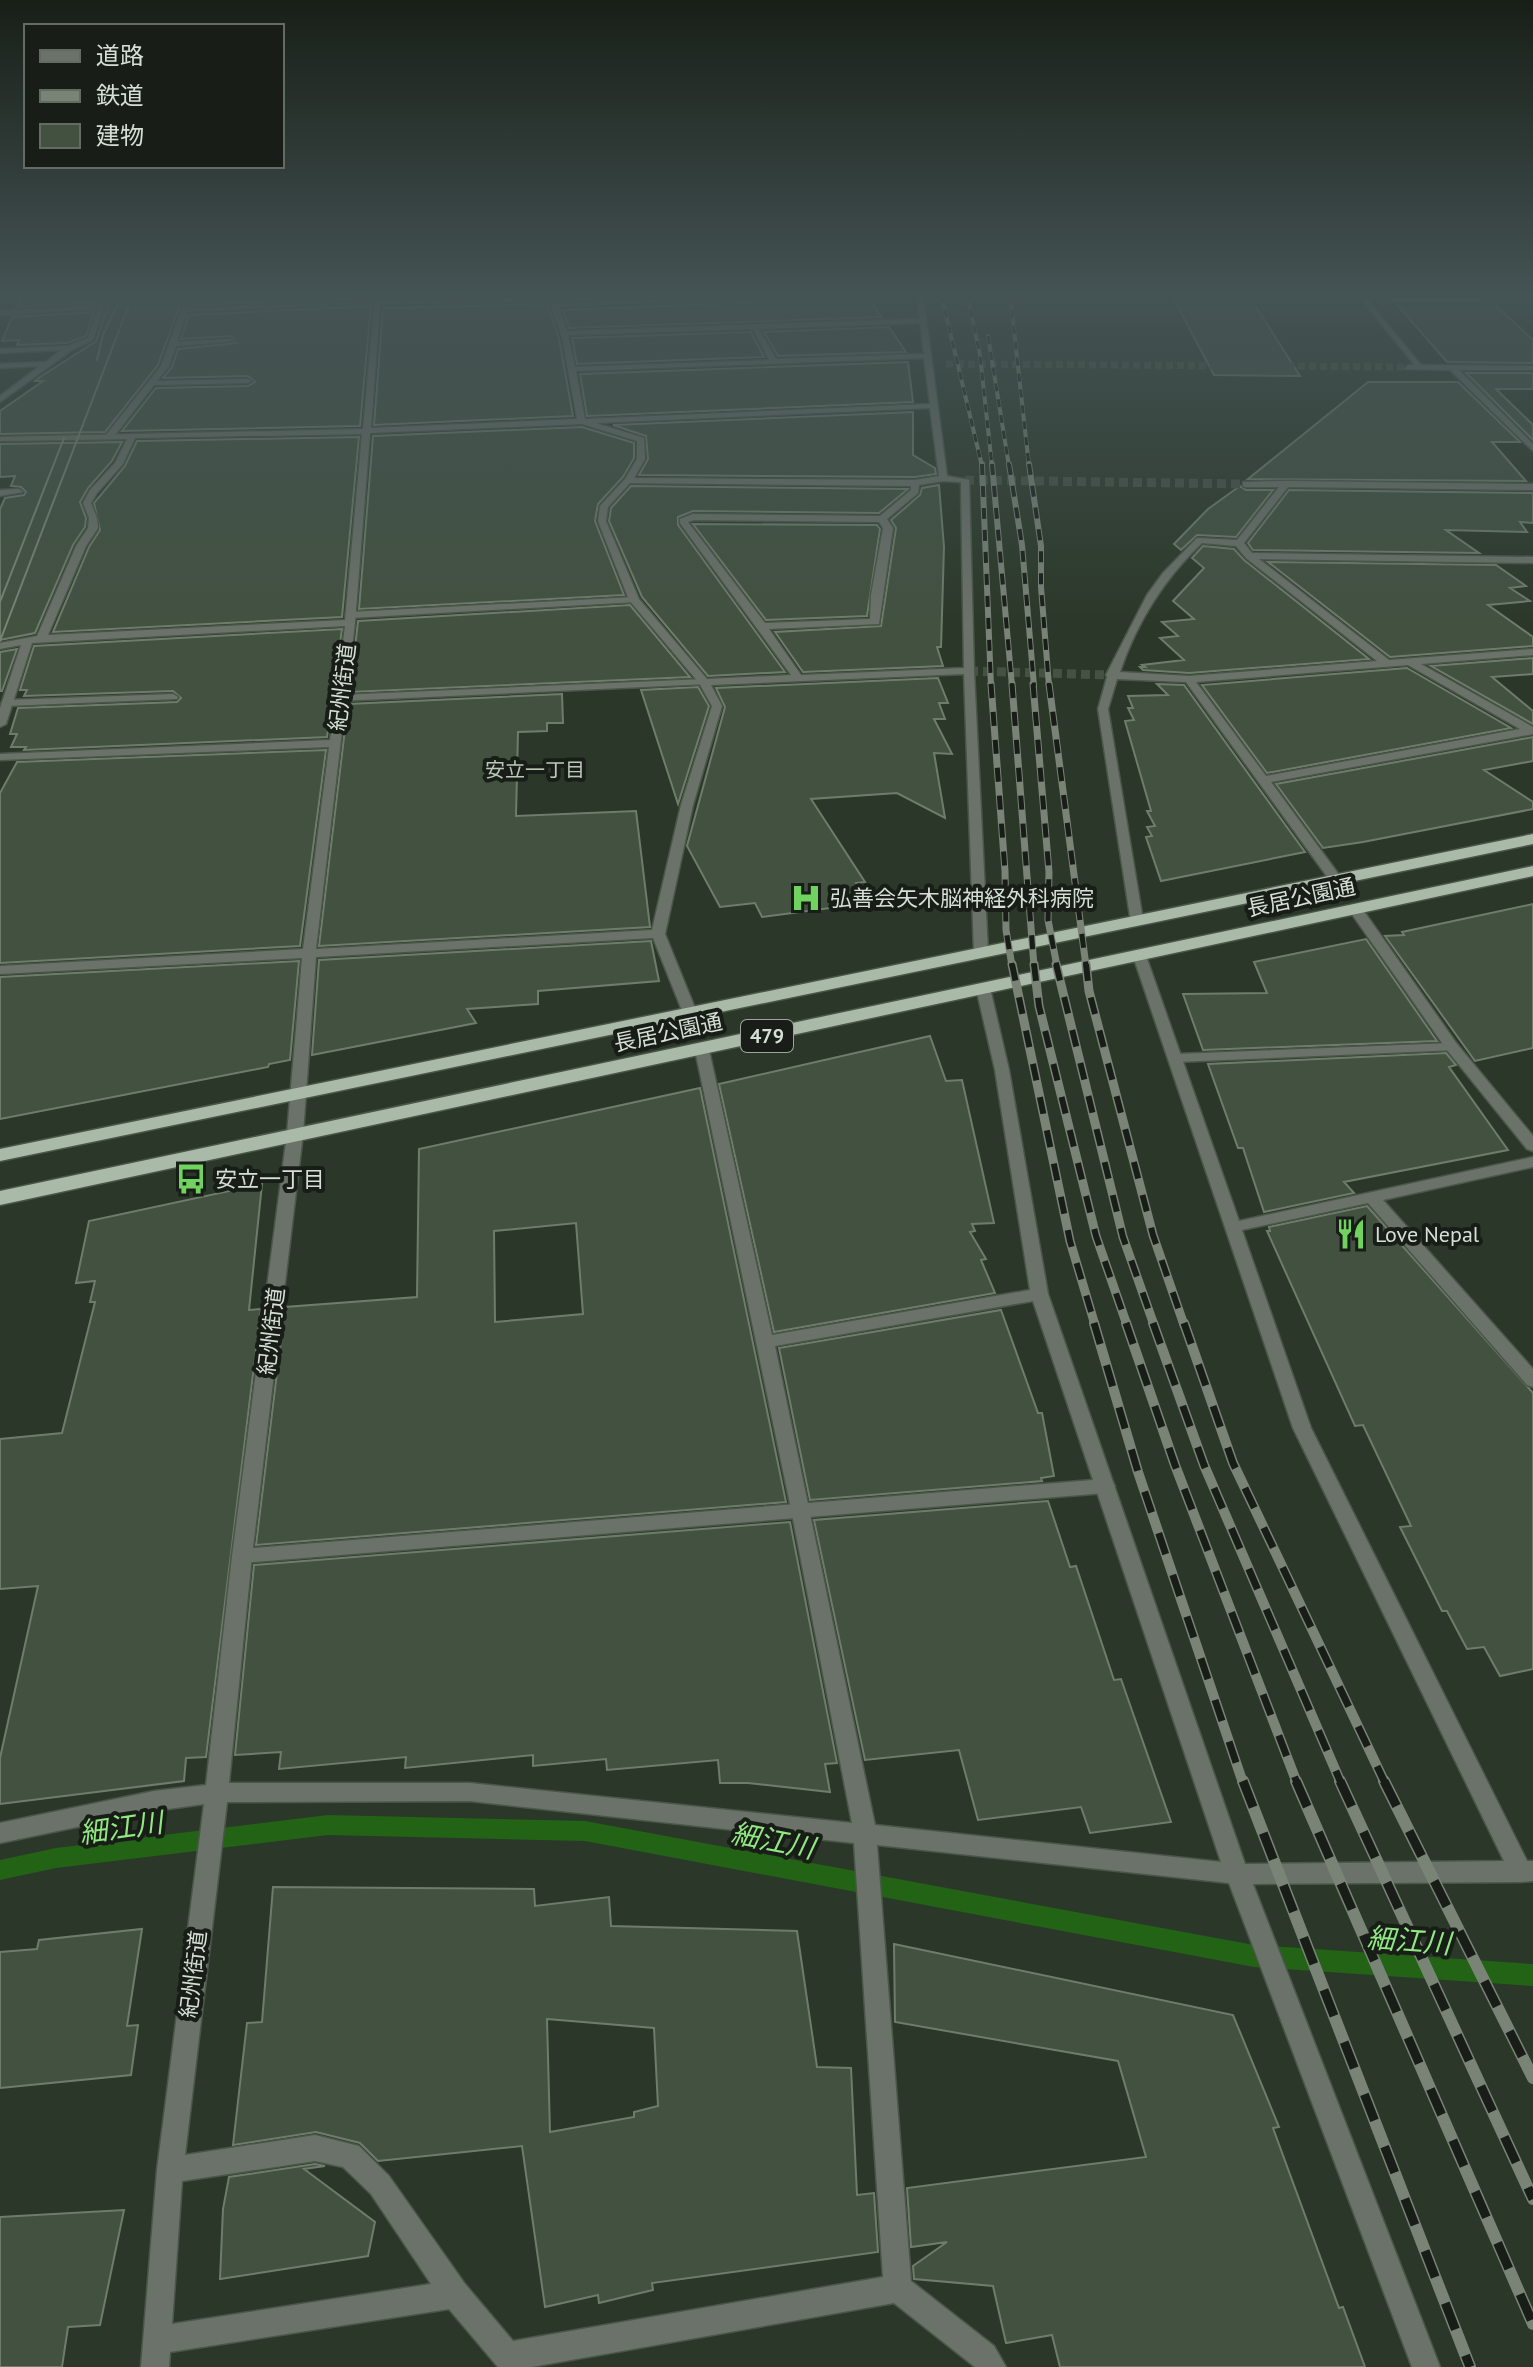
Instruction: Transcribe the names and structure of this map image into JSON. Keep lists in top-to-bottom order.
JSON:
{
  "streets": {
    "highway": ["長居公園通", "479"],
    "street": ["紀州街道"]
  },
  "crossings": [
    ["紀州街道", "長居公園通"]
  ],
  "districts": ["安立一丁目"],
  "water": ["細江川"],
  "places": {
    "hospital": ["弘善会矢木脳神経外科病院"],
    "bus stop": ["安立一丁目"],
    "restaurant": ["Love Nepal"]
  },
  "legend": ["道路", "鉄道", "建物"]
}
